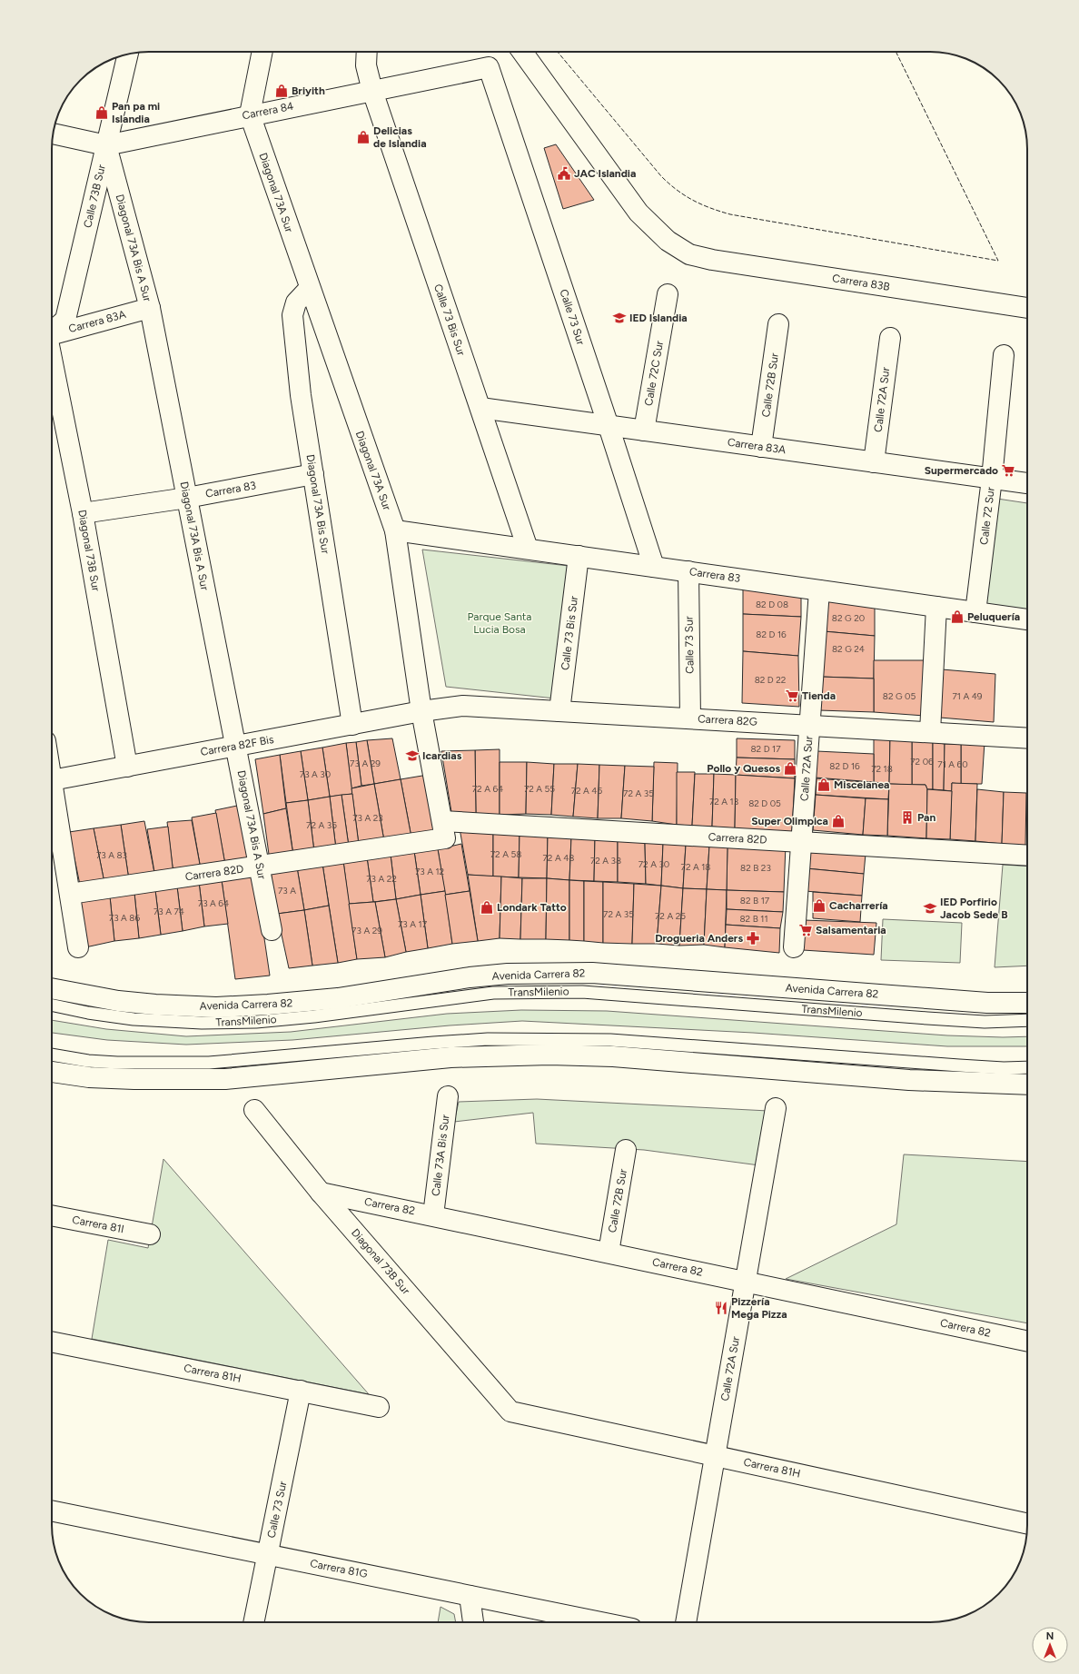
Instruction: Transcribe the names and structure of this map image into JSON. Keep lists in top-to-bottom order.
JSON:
{
  "streets": {
    "street": [
      "Carrera 84",
      "Diagonal 73A Sur",
      "Calle 73B Sur",
      "Diagonal 73A Bis A Sur",
      "Carrera 83B",
      "Calle 73 Sur",
      "Calle 73 Bis Sur",
      "Carrera 83A",
      "Calle 72C Sur",
      "Calle 72B Sur",
      "Calle 72A Sur",
      "Carrera 83",
      "Diagonal 73A Bis Sur",
      "Calle 72 Sur",
      "Diagonal 73B Sur",
      "Carrera 82G",
      "Carrera 82F Bis",
      "Carrera 82D",
      "Avenida Carrera 82",
      "Calle 73A Bis Sur",
      "Carrera 82",
      "Carrera 81I",
      "Carrera 81H",
      "Carrera 81G"
    ],
    "lane": ["TransMilenio"]
  },
  "crossings": [
    ["Carrera 84", "Diagonal 73A Sur"],
    ["Carrera 84", "Calle 73B Sur"],
    ["Carrera 84", "Diagonal 73A Bis A Sur"],
    ["Carrera 84", "Calle 73 Sur"],
    ["Carrera 84", "Calle 73 Bis Sur"],
    ["Diagonal 73A Sur", "Carrera 83"],
    ["Diagonal 73A Sur", "Diagonal 73A Bis Sur"],
    ["Diagonal 73A Sur", "Carrera 82G"],
    ["Diagonal 73A Sur", "Carrera 82F Bis"],
    ["Diagonal 73A Sur", "Carrera 82D"],
    ["Calle 73B Sur", "Diagonal 73A Bis A Sur"],
    ["Diagonal 73A Bis A Sur", "Carrera 83A"],
    ["Diagonal 73A Bis A Sur", "Carrera 83"],
    ["Diagonal 73A Bis A Sur", "Carrera 82F Bis"],
    ["Diagonal 73A Bis A Sur", "Carrera 82D"],
    ["Calle 73 Sur", "Carrera 83A"],
    ["Calle 73 Sur", "Carrera 83"],
    ["Calle 73 Sur", "Carrera 82G"],
    ["Calle 73 Sur", "Carrera 81H"],
    ["Calle 73 Sur", "Carrera 81G"],
    ["Calle 73 Bis Sur", "Carrera 83A"],
    ["Calle 73 Bis Sur", "Carrera 83"],
    ["Calle 73 Bis Sur", "Carrera 82G"],
    ["Carrera 83A", "Calle 72C Sur"],
    ["Carrera 83A", "Calle 72B Sur"],
    ["Carrera 83A", "Calle 72A Sur"],
    ["Carrera 83A", "Calle 72 Sur"],
    ["Calle 72B Sur", "Carrera 82"],
    ["Calle 72A Sur", "Carrera 83"],
    ["Calle 72A Sur", "Carrera 82G"],
    ["Calle 72A Sur", "Carrera 82D"],
    ["Calle 72A Sur", "Carrera 82"],
    ["Calle 72A Sur", "Carrera 81H"],
    ["Carrera 83", "Diagonal 73A Bis Sur"],
    ["Carrera 83", "Calle 72 Sur"],
    ["Carrera 83", "Diagonal 73B Sur"],
    ["Diagonal 73A Bis Sur", "Carrera 82F Bis"],
    ["Diagonal 73B Sur", "Carrera 82F Bis"],
    ["Diagonal 73B Sur", "Carrera 82"],
    ["Diagonal 73B Sur", "Carrera 81H"],
    ["Carrera 82G", "Carrera 82F Bis"],
    ["Calle 73A Bis Sur", "Carrera 82"]
  ],
  "parks": ["Parque Santa Lucia Bosa"],
  "places": {
    "shop": [
      "Briyith",
      "Pan pa mi Islandia",
      "Delicias de Islandia",
      "Peluquería",
      "Pollo y Quesos",
      "Miscelanea",
      "Super Olimpica",
      "Cacharrería",
      "Londark Tatto"
    ],
    "public building": ["JAC Islandia"],
    "school or university": ["IED Islandia", "Icardias", "IED Porfirio Jacob Sede B"],
    "supermarket": ["Supermercado", "Tienda", "Salsamentaria"],
    "building": ["Pan"],
    "pharmacy": ["Drogueria Anders"],
    "restaurant": ["Pizzería Mega Pizza"]
  },
  "house_numbers": [
    "82 D 08",
    "82 G 20",
    "82 D 16",
    "82 G 24",
    "82 D 22",
    "82 G 05",
    "71 A 49",
    "82 D 17",
    "72 06",
    "73 A 29",
    "71 A 60",
    "82 D 16",
    "72 18",
    "73 A 30",
    "72 A 64",
    "72 A 55",
    "72 A 45",
    "72 A 35",
    "72 A 13",
    "82 D 05",
    "73 A 23",
    "72 A 35",
    "72 A 58",
    "73 A 83",
    "72 A 48",
    "72 A 38",
    "72 A 30",
    "72 A 18",
    "82 B 23",
    "73 A 12",
    "73 A 22",
    "73 A",
    "82 B 17",
    "73 A 64",
    "73 A 74",
    "72 A 35",
    "72 A 25",
    "73 A 86",
    "82 B 11",
    "73 A 17",
    "73 A 29"
  ],
  "north": "top"
}
